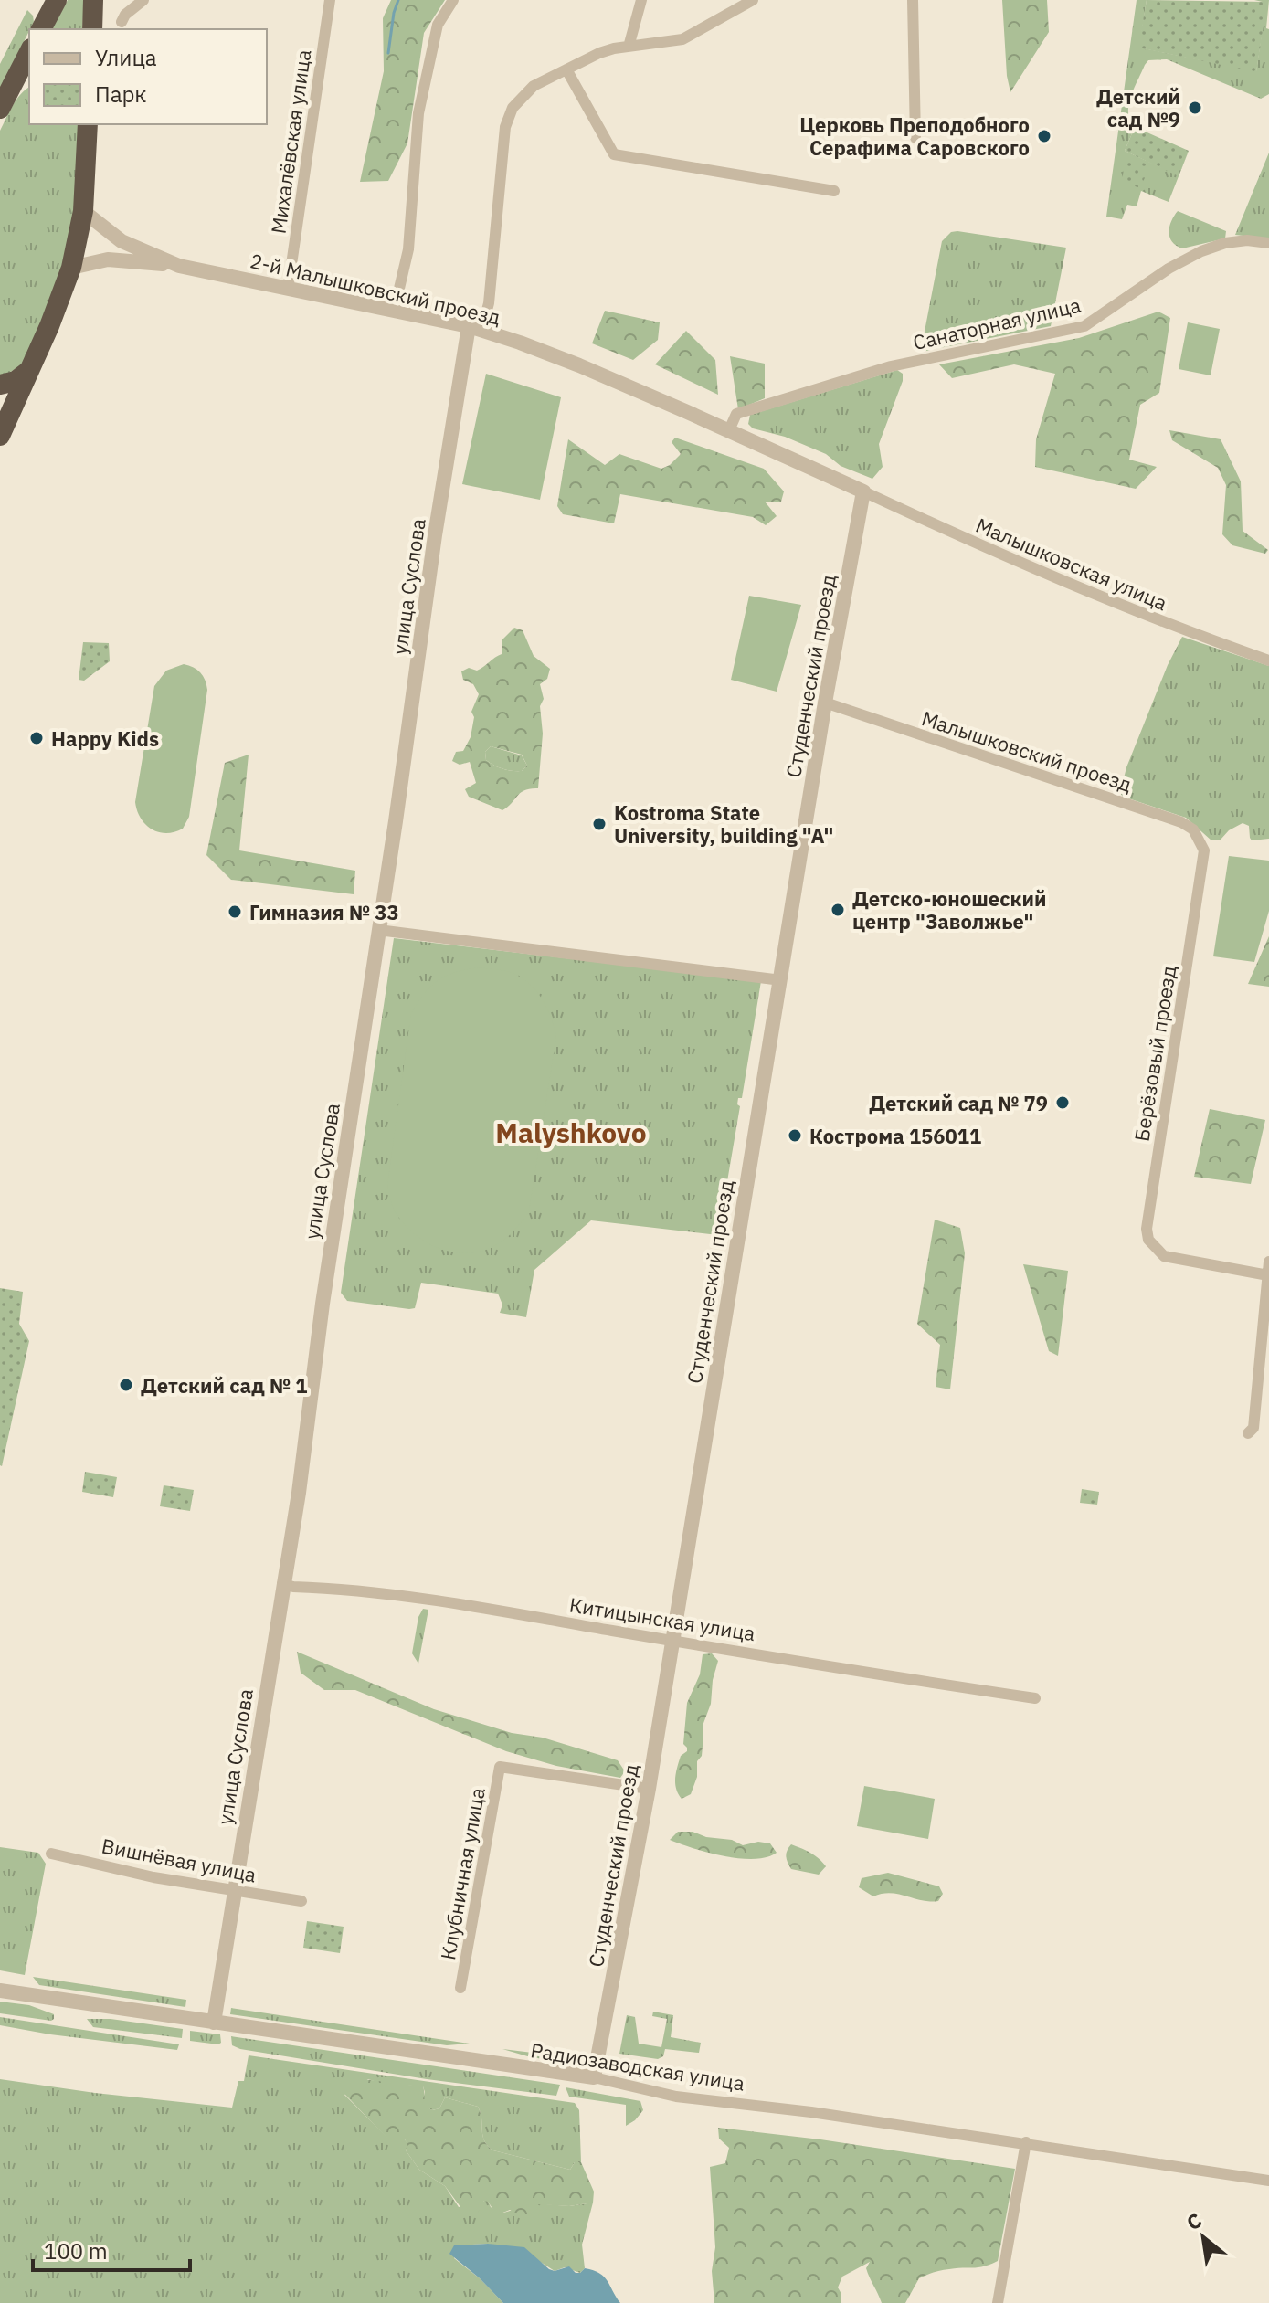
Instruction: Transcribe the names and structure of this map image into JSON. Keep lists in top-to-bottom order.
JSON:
{
  "streets": {
    "street": [
      "Михалёвская улица",
      "2-й Малышковский проезд",
      "Санаторная улица",
      "Малышковская улица",
      "улица Суслова",
      "Студенческий проезд",
      "Малышковский проезд",
      "Берёзовый проезд",
      "Китицынская улица",
      "Вишнёвая улица",
      "Клубничная улица",
      "Радиозаводская улица"
    ]
  },
  "crossings": [
    ["Михалёвская улица", "2-й Малышковский проезд"],
    ["2-й Малышковский проезд", "Санаторная улица"],
    ["2-й Малышковский проезд", "Малышковская улица"],
    ["2-й Малышковский проезд", "улица Суслова"],
    ["2-й Малышковский проезд", "Студенческий проезд"],
    ["Малышковская улица", "Студенческий проезд"],
    ["улица Суслова", "Китицынская улица"],
    ["улица Суслова", "Вишнёвая улица"],
    ["улица Суслова", "Радиозаводская улица"],
    ["Студенческий проезд", "Малышковский проезд"],
    ["Студенческий проезд", "Китицынская улица"],
    ["Студенческий проезд", "Клубничная улица"],
    ["Студенческий проезд", "Радиозаводская улица"],
    ["Малышковский проезд", "Берёзовый проезд"]
  ],
  "districts": ["Malyshkovo"],
  "places": [
    "Детский сад №9",
    "Церковь Преподобного Серафима Саровского",
    "Happy Kids",
    "Kostroma State University, building \"A\"",
    "Детско-юношеский центр \"Заволжье\"",
    "Гимназия № 33",
    "Детский сад № 79",
    "Кострома 156011",
    "Детский сад № 1"
  ],
  "legend": ["Улица", "Парк"],
  "scale_bar": "100 m",
  "north": "top left"
}
